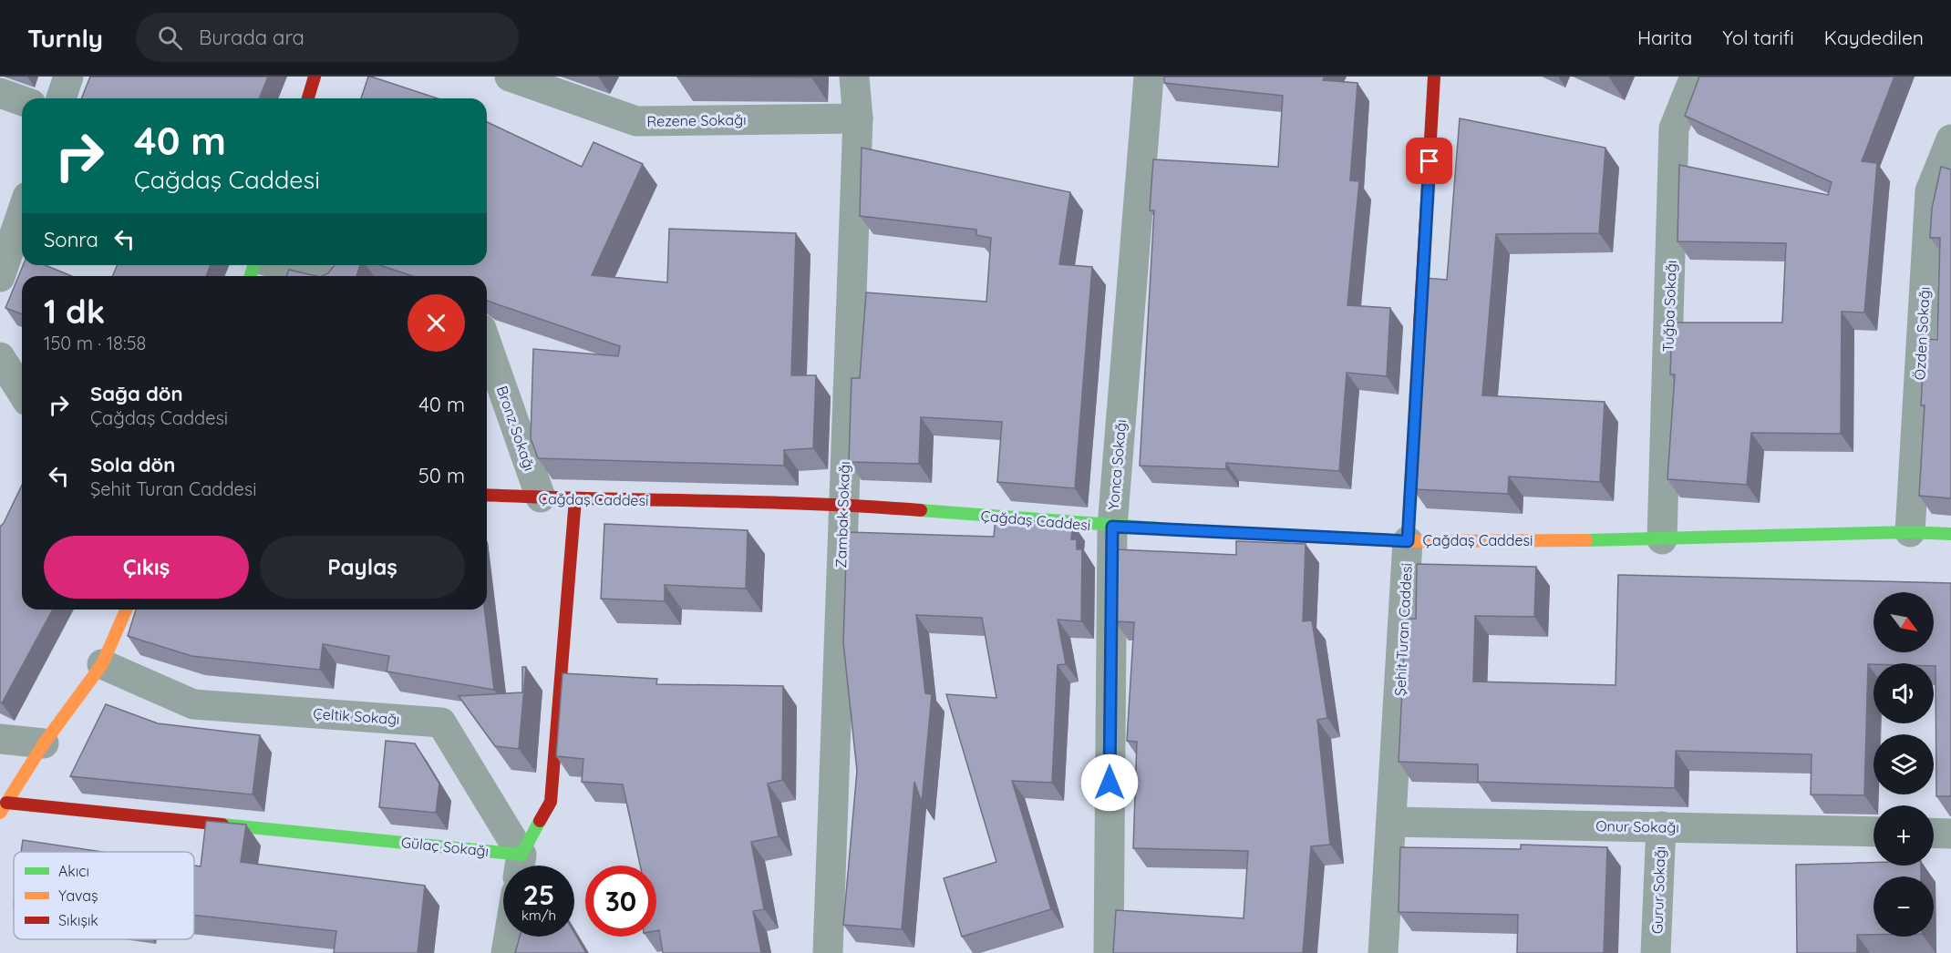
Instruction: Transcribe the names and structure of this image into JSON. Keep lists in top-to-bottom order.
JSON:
{
  "streets": {
    "street": [
      "Rezene Sokağı",
      "Tuğba Sokağı",
      "Özden Sokağı",
      "Bronz Sokağı",
      "Yonca Sokağı",
      "Çağdaş Caddesi",
      "Zambak Sokağı",
      "Şehit Turan Caddesi",
      "Çeltik Sokağı",
      "Onur Sokağı",
      "Gülaç Sokağı",
      "Gurur Sokağı"
    ]
  },
  "crossings": [
    ["Rezene Sokağı", "Zambak Sokağı"],
    ["Tuğba Sokağı", "Çağdaş Caddesi"],
    ["Özden Sokağı", "Çağdaş Caddesi"],
    ["Bronz Sokağı", "Çağdaş Caddesi"],
    ["Yonca Sokağı", "Çağdaş Caddesi"],
    ["Çağdaş Caddesi", "Zambak Sokağı"],
    ["Çağdaş Caddesi", "Şehit Turan Caddesi"],
    ["Şehit Turan Caddesi", "Onur Sokağı"],
    ["Çeltik Sokağı", "Gülaç Sokağı"],
    ["Onur Sokağı", "Gurur Sokağı"]
  ],
  "legend": ["Akıcı", "Yavaş", "Sıkışık"],
  "north": "bottom right",
  "page": {
    "header": "Turnly",
    "search": "Burada ara",
    "nav": ["Harita", "Yol tarifi", "Kaydedilen"],
    "turn": ["40 m", "Çağdaş Caddesi"],
    "then": "Sonra",
    "heading": ["1 dk", "150 m · 18:58"],
    "list": [
      {
        "name": "Sağa dön",
        "note": "Çağdaş Caddesi",
        "value": "40 m"
      },
      {
        "name": "Sola dön",
        "note": "Şehit Turan Caddesi",
        "value": "50 m"
      }
    ],
    "buttons": ["Çıkış", "Paylaş"],
    "map_buttons": ["+", "−"],
    "speed": "25 km/h",
    "limit": "30"
  }
}
